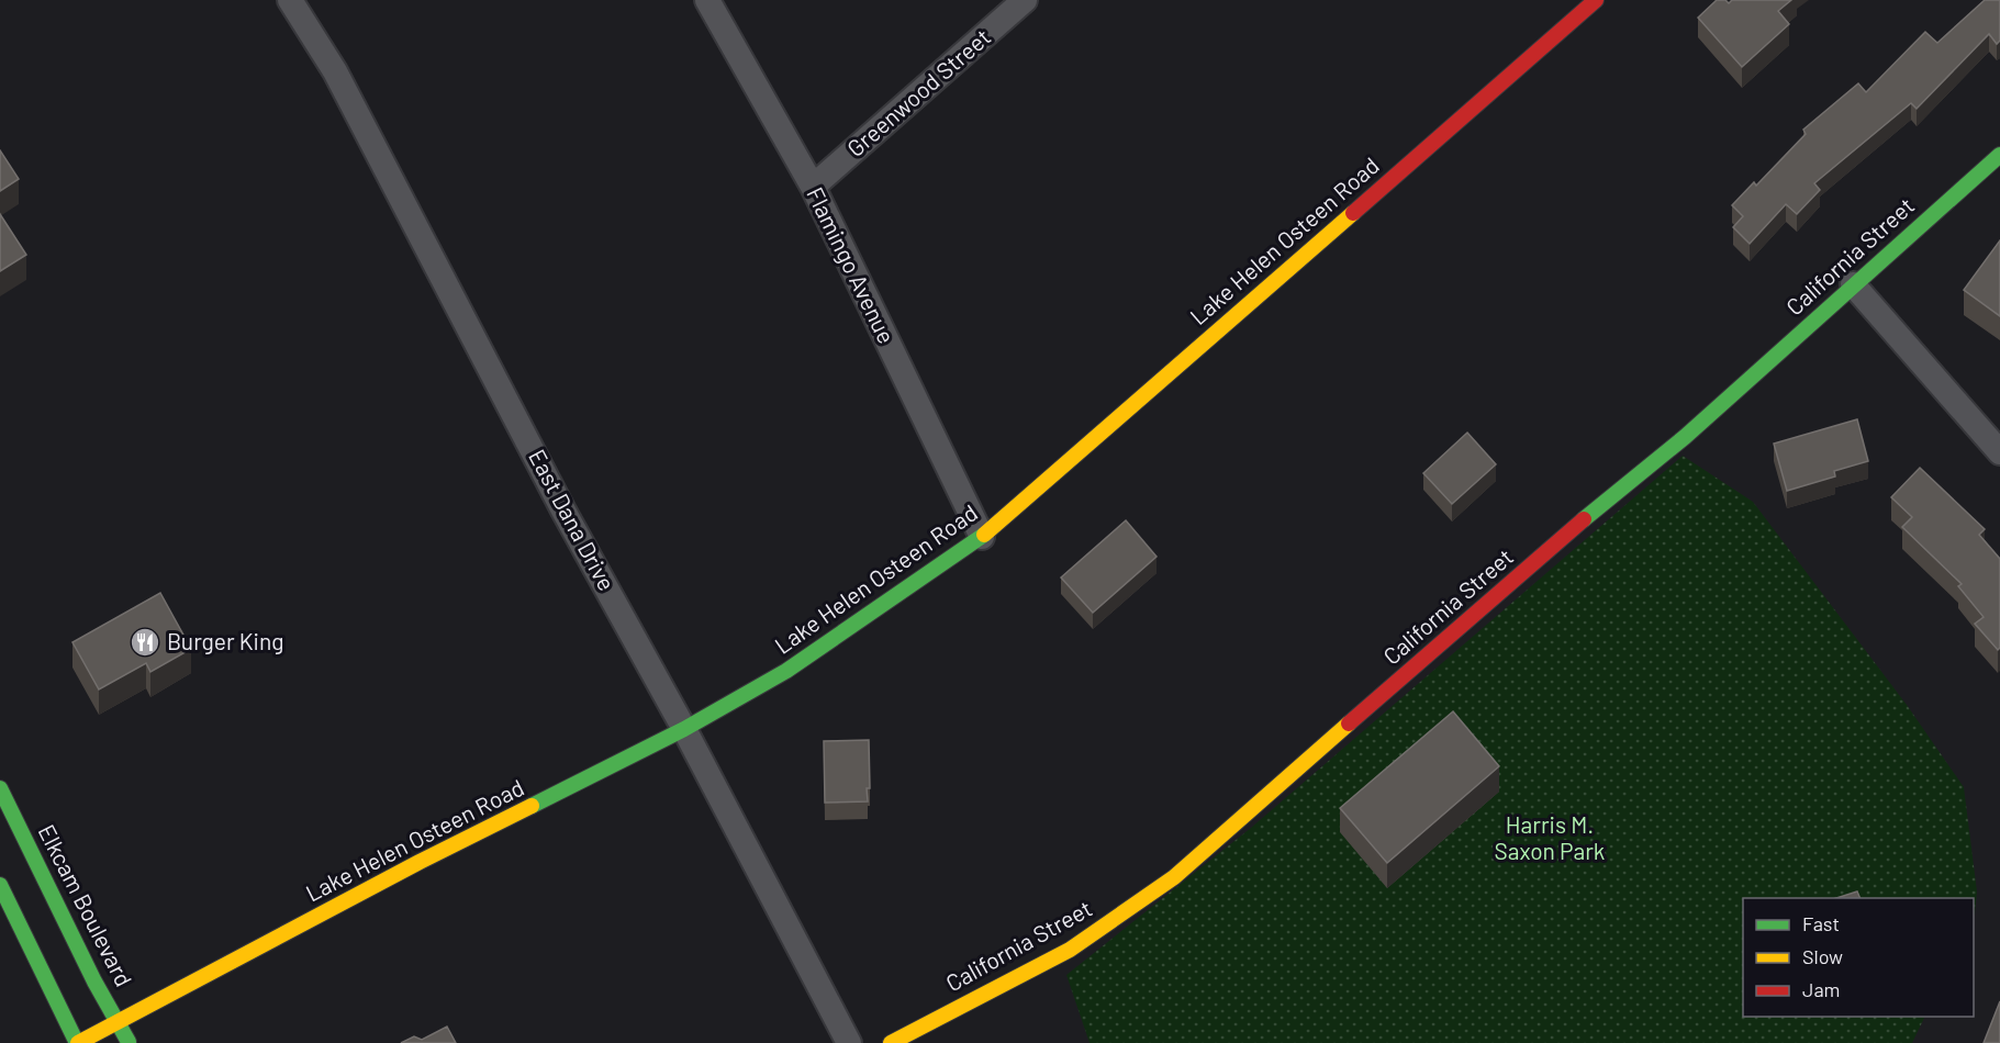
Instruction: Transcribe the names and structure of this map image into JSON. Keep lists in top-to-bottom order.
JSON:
{
  "streets": {
    "street": [
      "Greenwood Street",
      "Lake Helen Osteen Road",
      "California Street",
      "Flamingo Avenue",
      "East Dana Drive",
      "Elkcam Boulevard"
    ]
  },
  "crossings": [
    ["Greenwood Street", "Flamingo Avenue"],
    ["Lake Helen Osteen Road", "Flamingo Avenue"],
    ["Lake Helen Osteen Road", "East Dana Drive"],
    ["Lake Helen Osteen Road", "Elkcam Boulevard"]
  ],
  "parks": ["Harris M. Saxon Park"],
  "places": {
    "restaurant": ["Burger King"]
  },
  "legend": ["Fast", "Slow", "Jam"]
}
